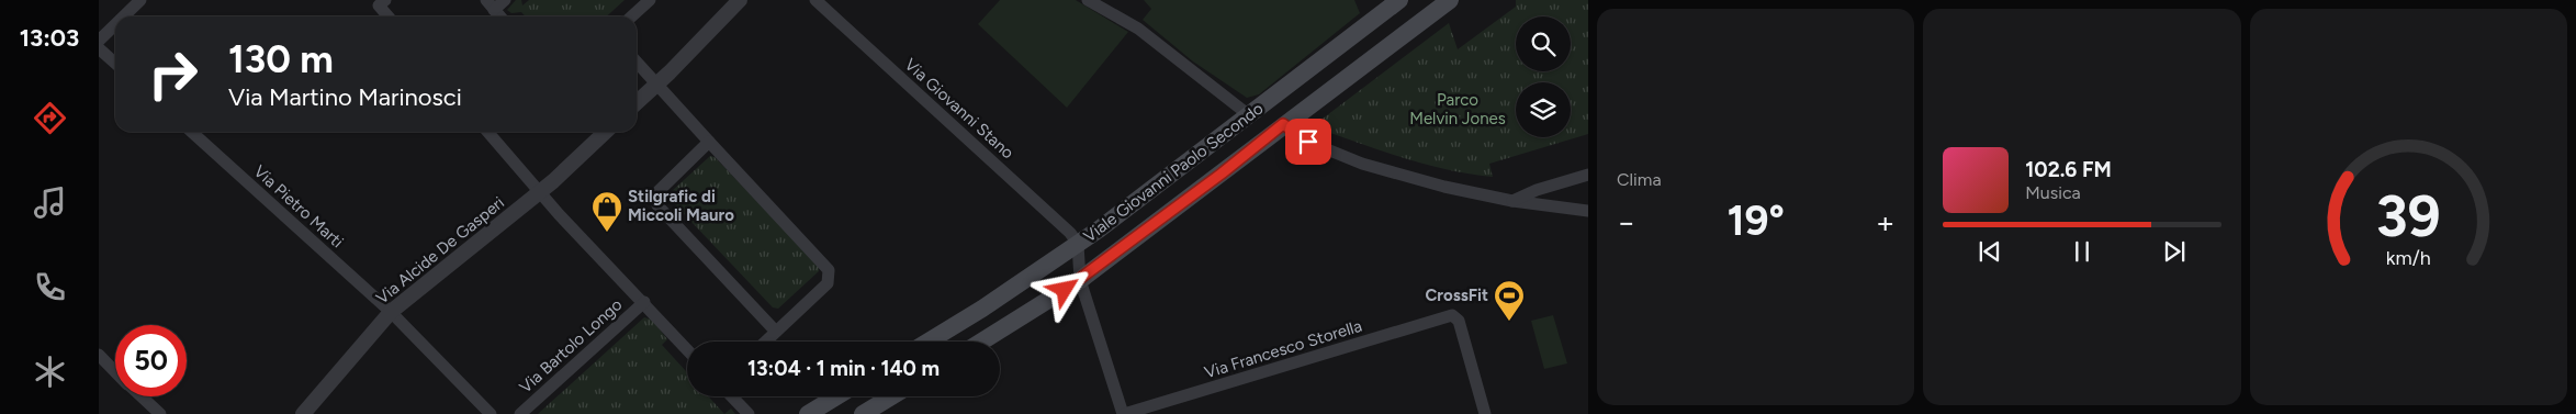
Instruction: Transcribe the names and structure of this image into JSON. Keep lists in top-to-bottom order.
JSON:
{
  "streets": {
    "main road": ["Viale Giovanni Paolo Secondo"],
    "street": [
      "Via Giovanni Stano",
      "Via Pietro Marti",
      "Via Alcide De Gasperi",
      "Via Bartolo Longo",
      "Via Francesco Storella"
    ]
  },
  "crossings": [
    ["Via Giovanni Stano", "Viale Giovanni Paolo Secondo"],
    ["Via Pietro Marti", "Via Alcide De Gasperi"]
  ],
  "parks": ["Parco Melvin Jones"],
  "places": {
    "shop": ["Stilgrafic di Miccoli Mauro"],
    "sports": ["CrossFit"]
  },
  "page": {
    "tabs": "13:03",
    "tile": "Clima",
    "turn": ["130 m", "Via Martino Marinosci"],
    "song": ["102.6 FM", "Musica"],
    "heat": ["−", "19°", "+"],
    "limit": "50",
    "trip": "13:04 · 1 min · 140 m",
    "gauge": ["39", "km/h"]
  }
}
